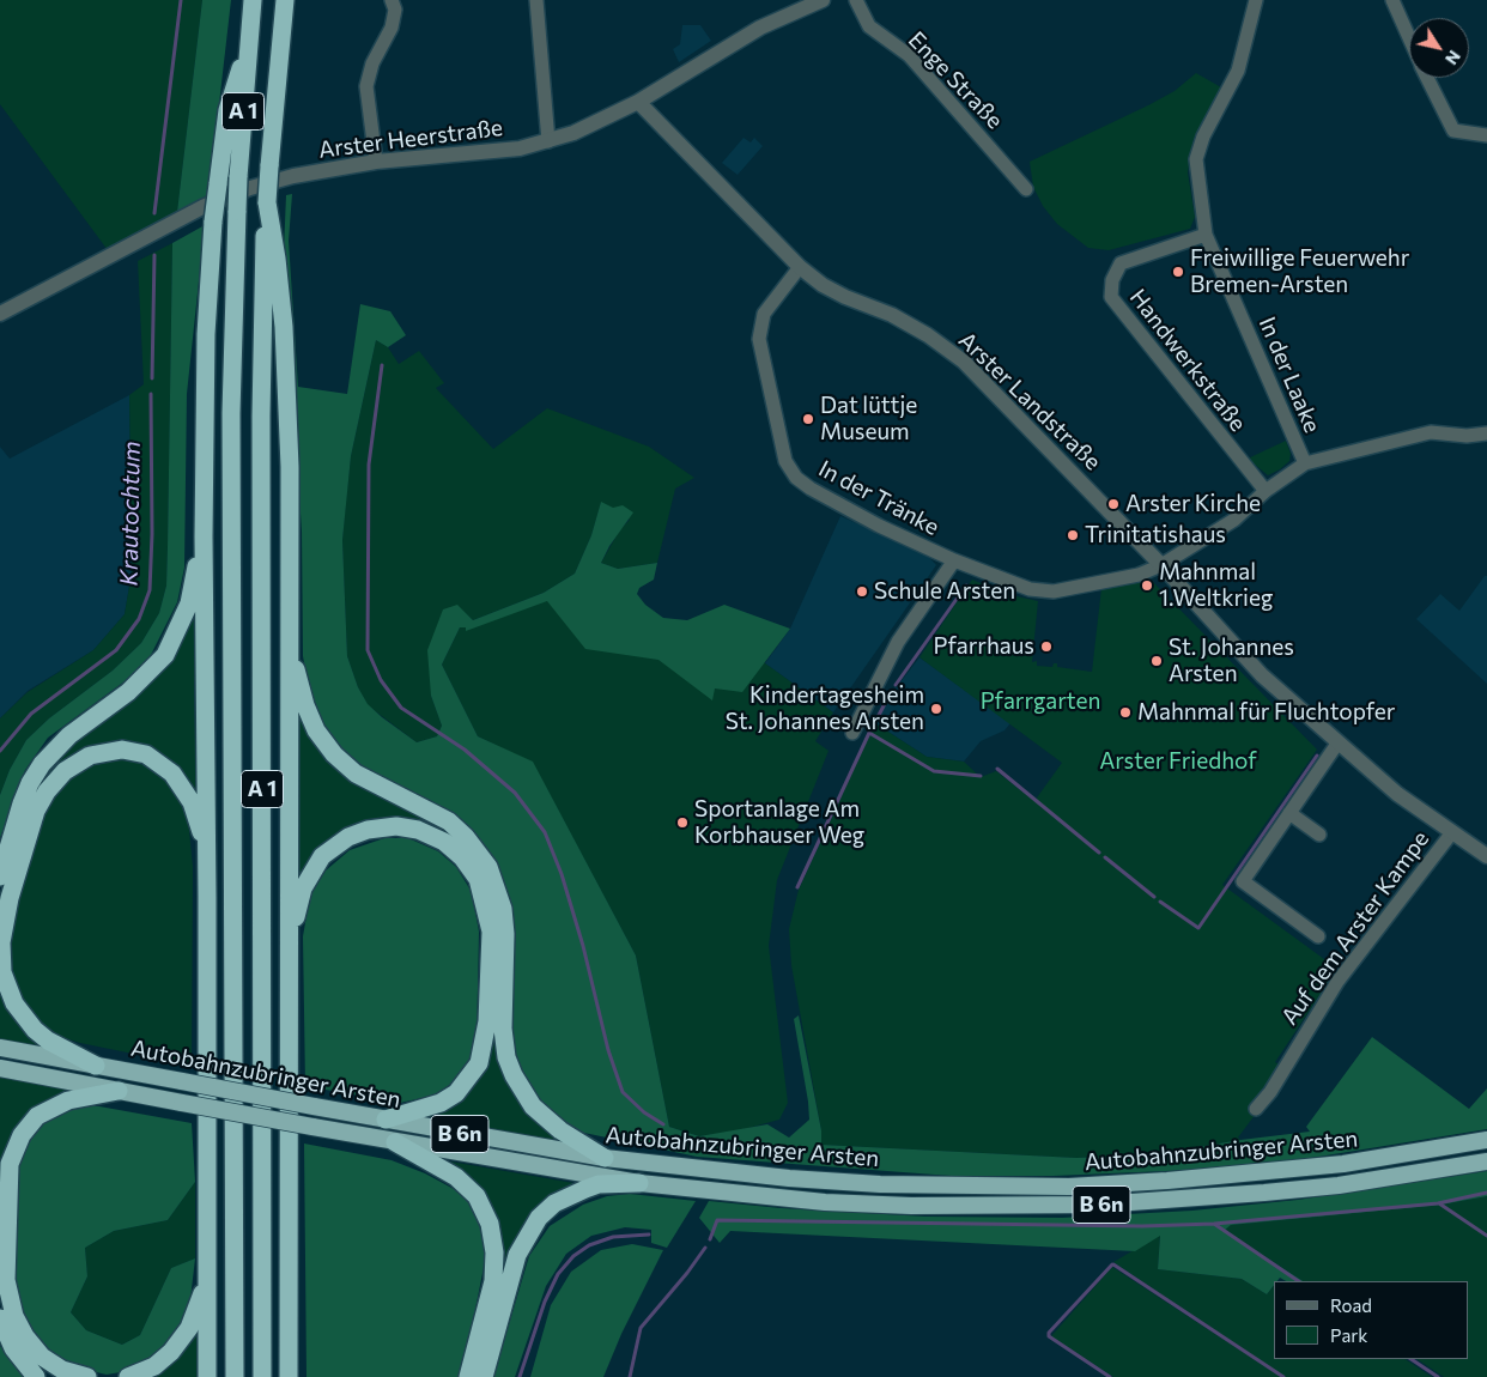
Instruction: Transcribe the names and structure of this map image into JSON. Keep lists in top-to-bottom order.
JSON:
{
  "streets": {
    "highway": ["A 1", "Autobahnzubringer Arsten", "B 6n"],
    "street": [
      "Enge Straße",
      "Arster Heerstraße",
      "Handwerkstraße",
      "In der Laake",
      "Arster Landstraße",
      "In der Tränke",
      "Auf dem Arster Kampe"
    ]
  },
  "crossings": [
    ["Arster Heerstraße", "Arster Landstraße"],
    ["Handwerkstraße", "In der Laake"],
    ["Handwerkstraße", "In der Tränke"],
    ["In der Laake", "In der Tränke"],
    ["Arster Landstraße", "In der Tränke"],
    ["Arster Landstraße", "Auf dem Arster Kampe"]
  ],
  "water": ["Krautochtum"],
  "parks": ["Pfarrgarten", "Arster Friedhof"],
  "places": [
    "Freiwillige Feuerwehr Bremen-Arsten",
    "Dat lüttje Museum",
    "Arster Kirche",
    "Trinitatishaus",
    "Mahnmal 1.Weltkrieg",
    "Schule Arsten",
    "Pfarrhaus",
    "St. Johannes Arsten",
    "Kindertagesheim St. Johannes Arsten",
    "Mahnmal für Fluchtopfer",
    "Sportanlage Am Korbhauser Weg"
  ],
  "legend": ["Road", "Park"],
  "north": "bottom right"
}
